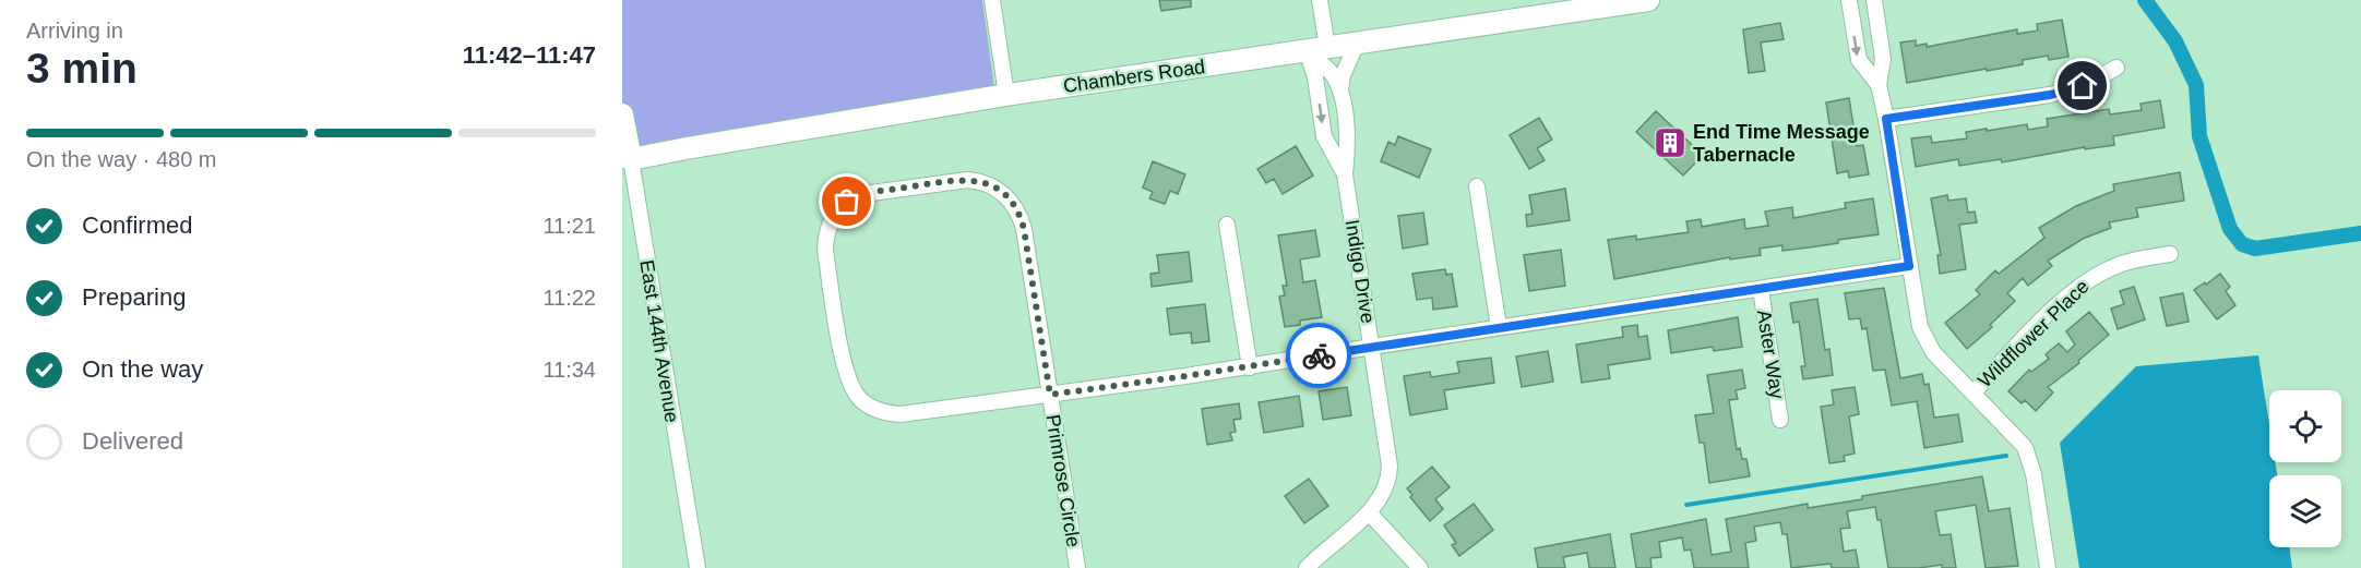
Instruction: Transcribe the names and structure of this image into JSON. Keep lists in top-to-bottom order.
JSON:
{
  "streets": {
    "street": [
      "Chambers Road",
      "Indigo Drive",
      "Wildflower Place",
      "East 144th Avenue",
      "Aster Way",
      "Primrose Circle"
    ]
  },
  "crossings": [
    ["Chambers Road", "Indigo Drive"],
    ["Chambers Road", "East 144th Avenue"]
  ],
  "places": {
    "building": ["End Time Message Tabernacle"]
  },
  "page": {
    "heading": ["3 min", "Arriving in", "11:42–11:47"],
    "bar": "On the way · 480 m",
    "list": [
      ["Confirmed", "11:21"],
      ["Preparing", "11:22"],
      ["On the way", "11:34"],
      "Delivered"
    ]
  }
}
